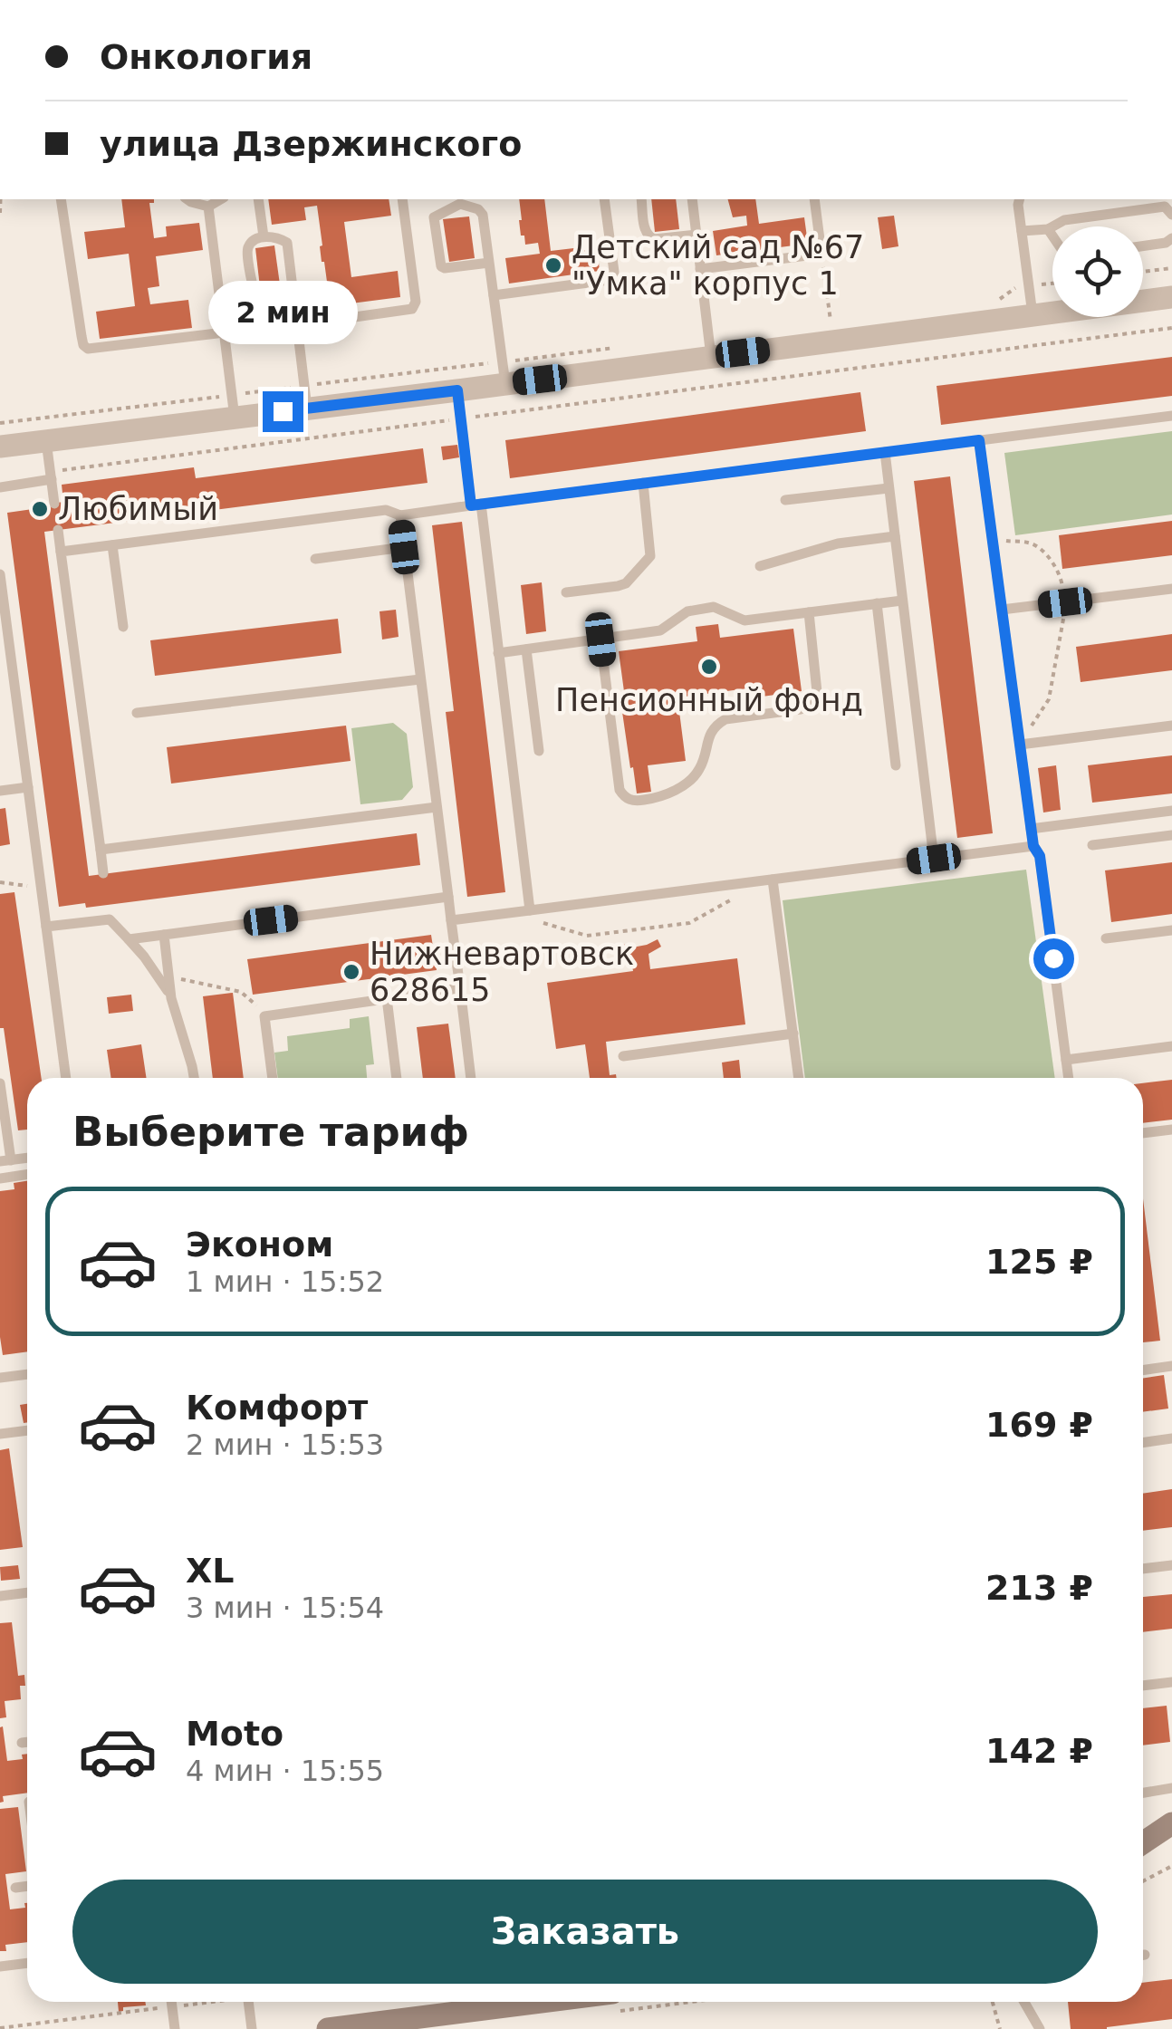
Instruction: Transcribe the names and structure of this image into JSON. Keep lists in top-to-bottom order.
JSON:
{
  "places": [
    "Детский сад №67 \"Умка\" корпус 1",
    "Любимый",
    "Пенсионный фонд",
    "Нижневартовск 628615"
  ],
  "page": {
    "banner": ["Онкология", "улица Дзержинского"],
    "bubble": "2 мин",
    "heading": "Выберите тариф",
    "list": [
      {
        "name": "Эконом",
        "note": "1 мин · 15:52",
        "value": "125 ₽"
      },
      {
        "name": "Комфорт",
        "note": "2 мин · 15:53",
        "value": "169 ₽"
      },
      {
        "name": "XL",
        "note": "3 мин · 15:54",
        "value": "213 ₽"
      },
      {
        "name": "Moto",
        "note": "4 мин · 15:55",
        "value": "142 ₽"
      }
    ],
    "buttons": "Заказать"
  }
}
